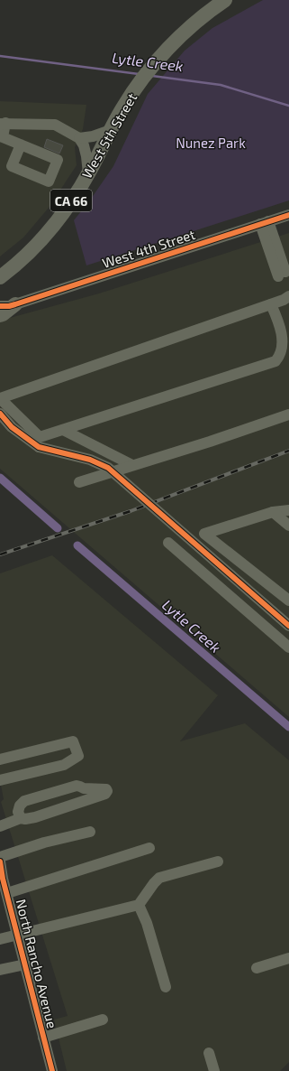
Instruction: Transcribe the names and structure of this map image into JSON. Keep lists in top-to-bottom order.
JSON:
{
  "streets": {
    "main road": ["West 5th Street", "CA 66"],
    "street": ["West 4th Street", "North Rancho Avenue"]
  },
  "water": ["Lytle Creek"],
  "parks": ["Nunez Park"]
}
